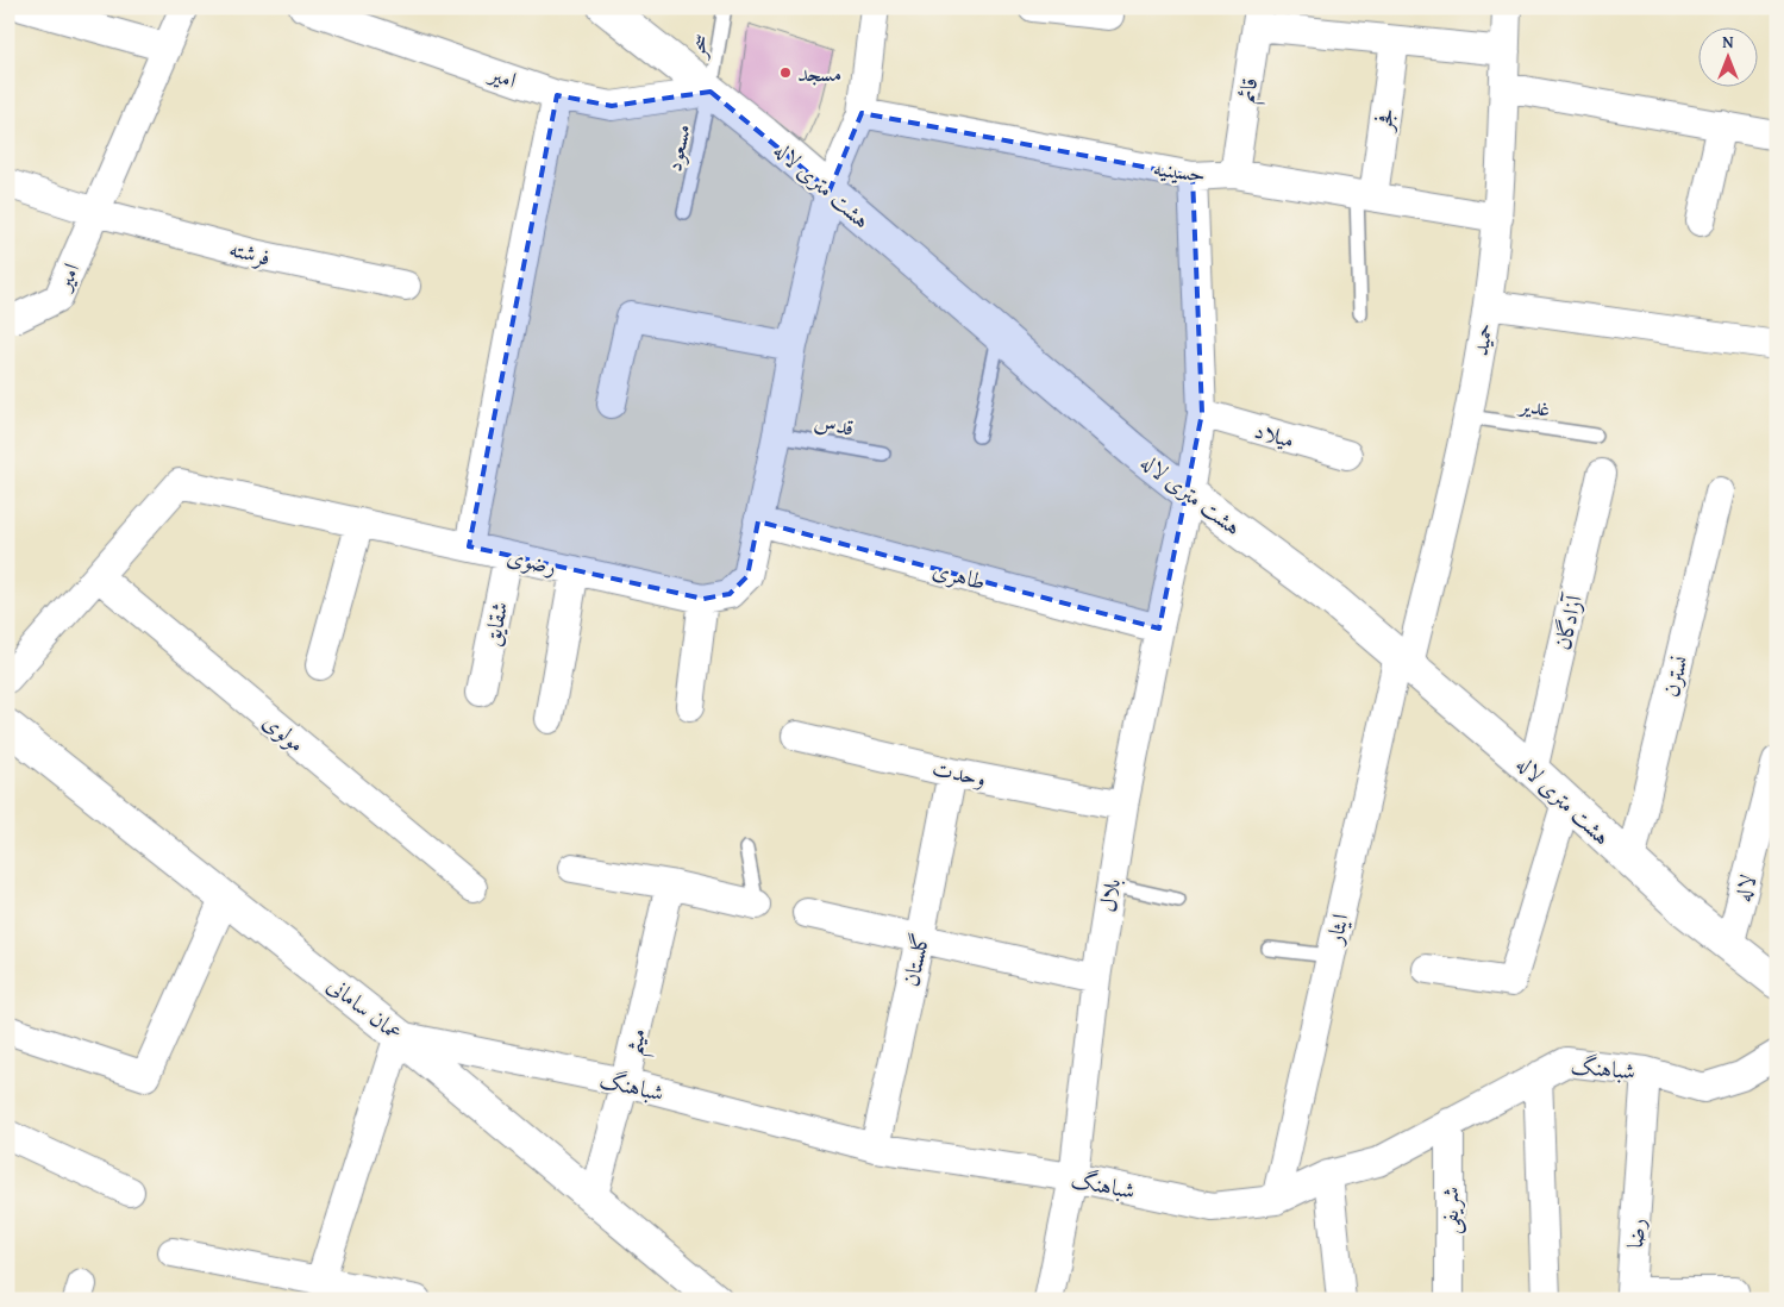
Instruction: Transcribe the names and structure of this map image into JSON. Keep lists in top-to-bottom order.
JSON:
{
  "streets": {
    "street": [
      "امیر",
      "قائم",
      "فجر",
      "حسینیه",
      "هشت متری لاله",
      "فرشته",
      "حمید",
      "میلاد",
      "رضوی",
      "طاهری",
      "آزادگان",
      "شقایق",
      "نسترن",
      "مولوی",
      "وحدت",
      "لاله",
      "بلال",
      "ایثار",
      "گلستان",
      "عمان سامانی",
      "میثم",
      "شباهنگ",
      "شریفی",
      "رضا"
    ],
    "lane": [
      "سحر",
      "مسعود",
      "غدیر",
      "قدس"
    ]
  },
  "crossings": [
    ["سحر", "امیر"],
    ["سحر", "مسعود"],
    ["سحر", "هشت متری لاله"],
    ["امیر", "مسعود"],
    ["امیر", "هشت متری لاله"],
    ["امیر", "فرشته"],
    ["قائم", "حسینیه"],
    ["فجر", "حسینیه"],
    ["مسعود", "هشت متری لاله"],
    ["حسینیه", "حمید"],
    ["حسینیه", "رضوی"],
    ["حسینیه", "بلال"],
    ["هشت متری لاله", "حمید"],
    ["هشت متری لاله", "رضوی"],
    ["هشت متری لاله", "آزادگان"],
    ["هشت متری لاله", "نسترن"],
    ["هشت متری لاله", "لاله"],
    ["هشت متری لاله", "بلال"],
    ["هشت متری لاله", "ایثار"],
    ["حمید", "غدیر"],
    ["حمید", "ایثار"],
    ["قدس", "رضوی"],
    ["میلاد", "بلال"],
    ["رضوی", "طاهری"],
    ["رضوی", "شقایق"],
    ["رضوی", "مولوی"],
    ["طاهری", "بلال"],
    ["وحدت", "بلال"],
    ["وحدت", "گلستان"],
    ["بلال", "شباهنگ"],
    ["ایثار", "شباهنگ"],
    ["گلستان", "شباهنگ"],
    ["عمان سامانی", "میثم"],
    ["عمان سامانی", "شباهنگ"],
    ["میثم", "شباهنگ"],
    ["شباهنگ", "شریفی"],
    ["شباهنگ", "رضا"]
  ],
  "places": ["مسجد"],
  "north": "top"
}
